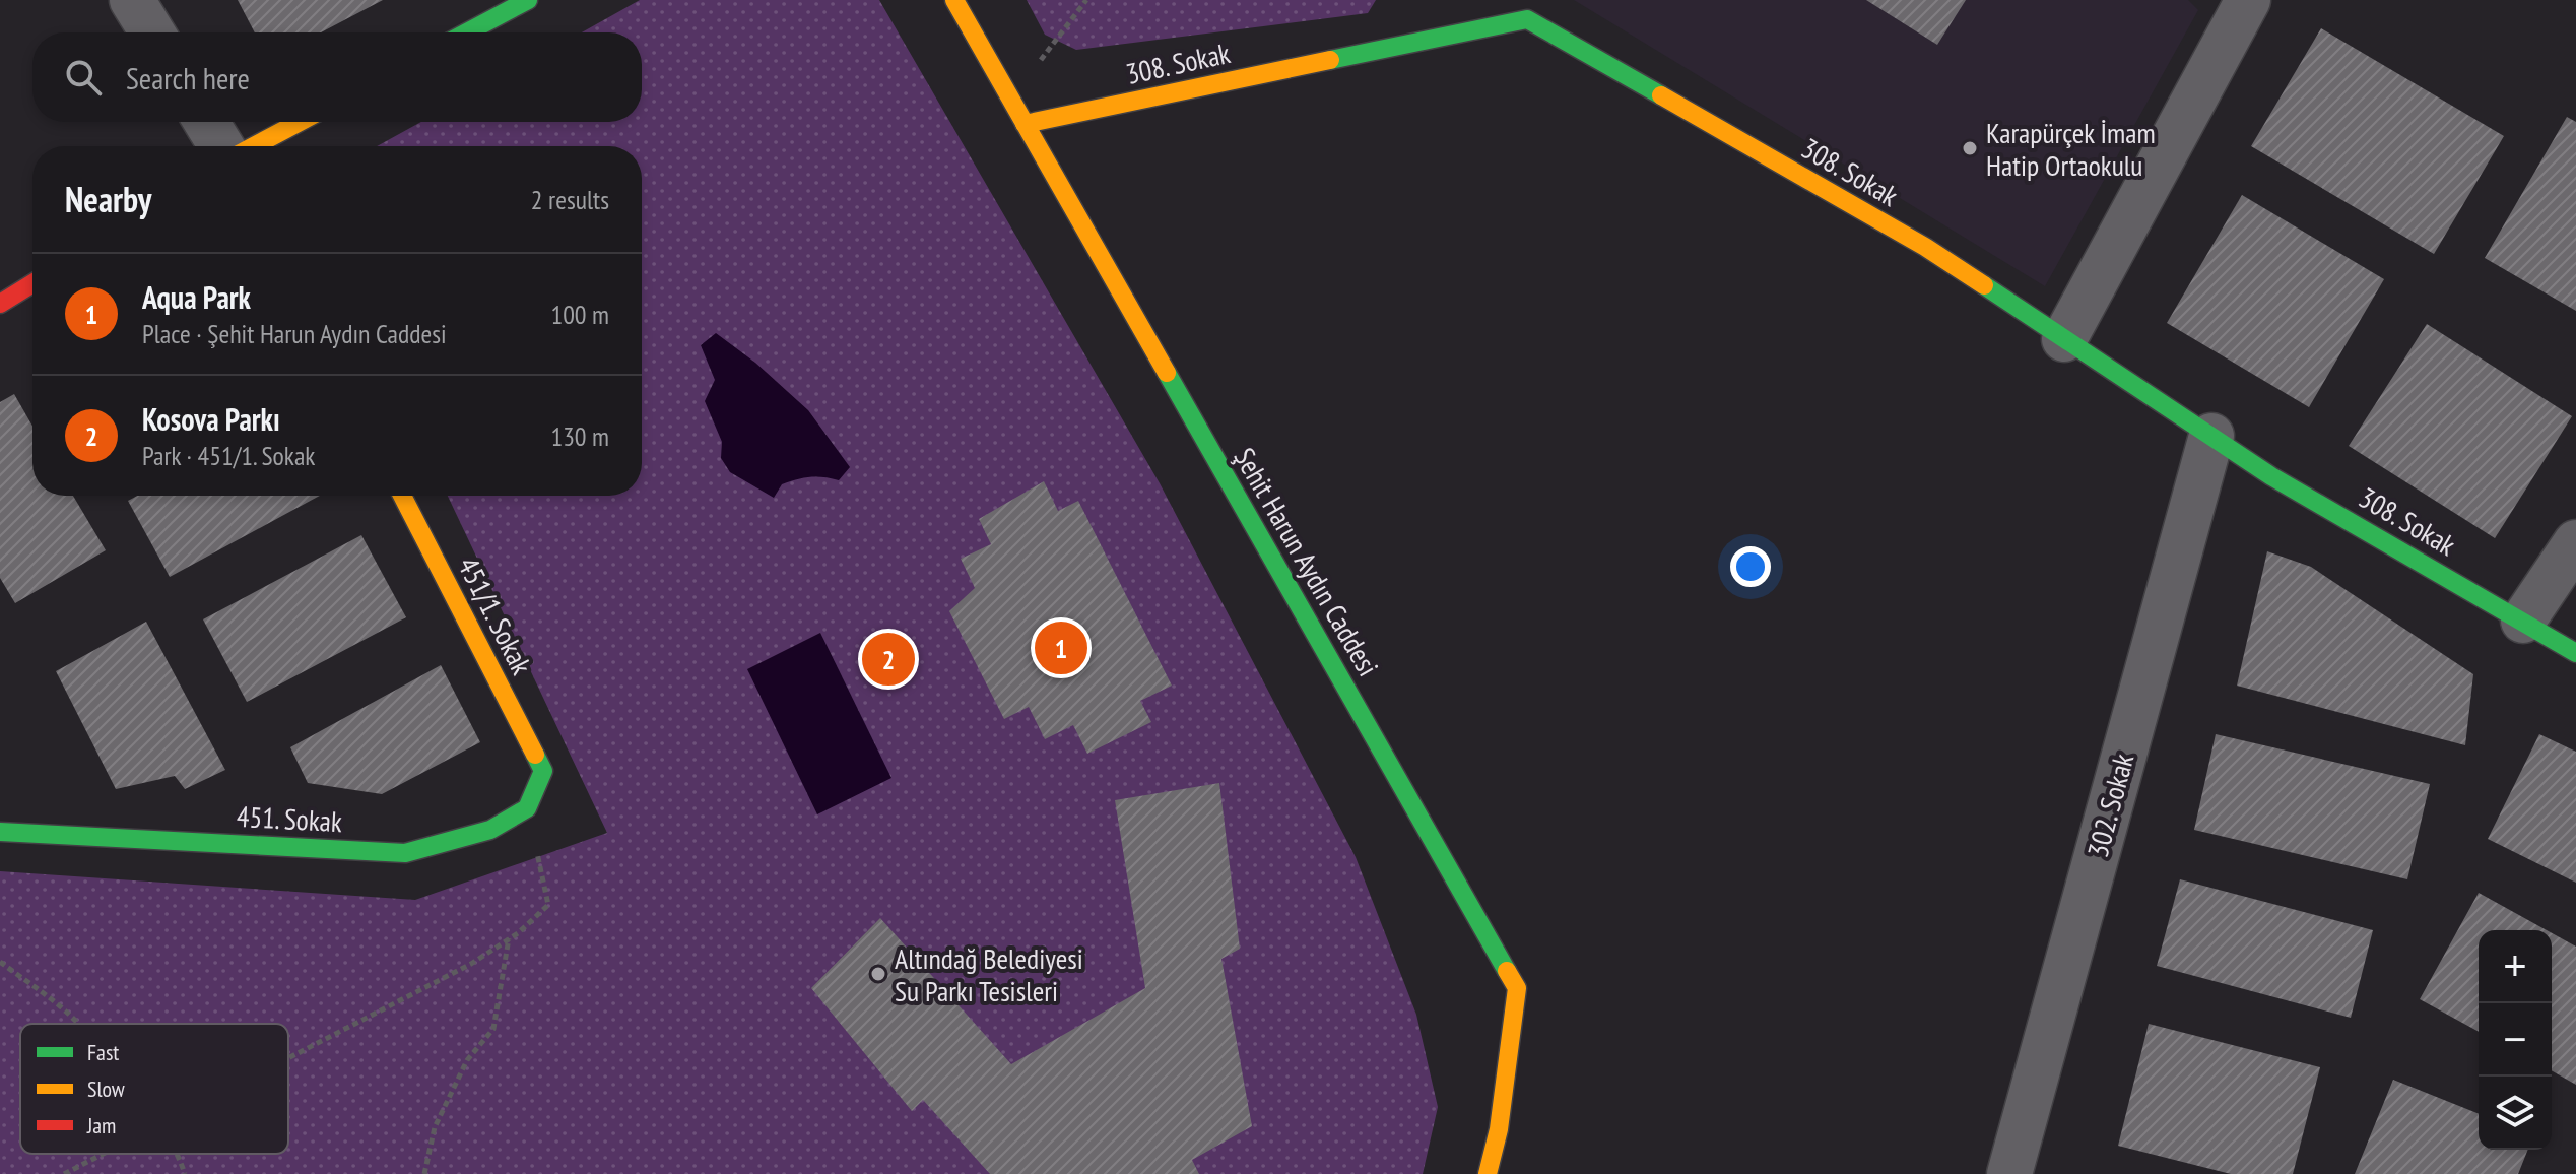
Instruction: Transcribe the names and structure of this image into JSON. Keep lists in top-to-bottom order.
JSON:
{
  "streets": {
    "street": [
      "308. Sokak",
      "Şehit Harun Aydın Caddesi",
      "451/1. Sokak",
      "302. Sokak",
      "451. Sokak"
    ]
  },
  "crossings": [
    ["308. Sokak", "Şehit Harun Aydın Caddesi"],
    ["308. Sokak", "302. Sokak"],
    ["451/1. Sokak", "451. Sokak"]
  ],
  "places": ["Karapürçek İmam Hatip Ortaokulu", "Altındağ Belediyesi Su Parkı Tesisleri"],
  "legend": ["Fast", "Slow", "Jam"],
  "page": {
    "search": "Search here",
    "heading": ["Nearby", "2 results"],
    "list": [
      {
        "mark": "1",
        "name": "Aqua Park",
        "note": "Place · Şehit Harun Aydın Caddesi",
        "value": "100 m"
      },
      {
        "mark": "2",
        "name": "Kosova Parkı",
        "note": "Park · 451/1. Sokak",
        "value": "130 m"
      }
    ],
    "pins": ["1", "2"],
    "map_buttons": ["+", "−"]
  }
}
